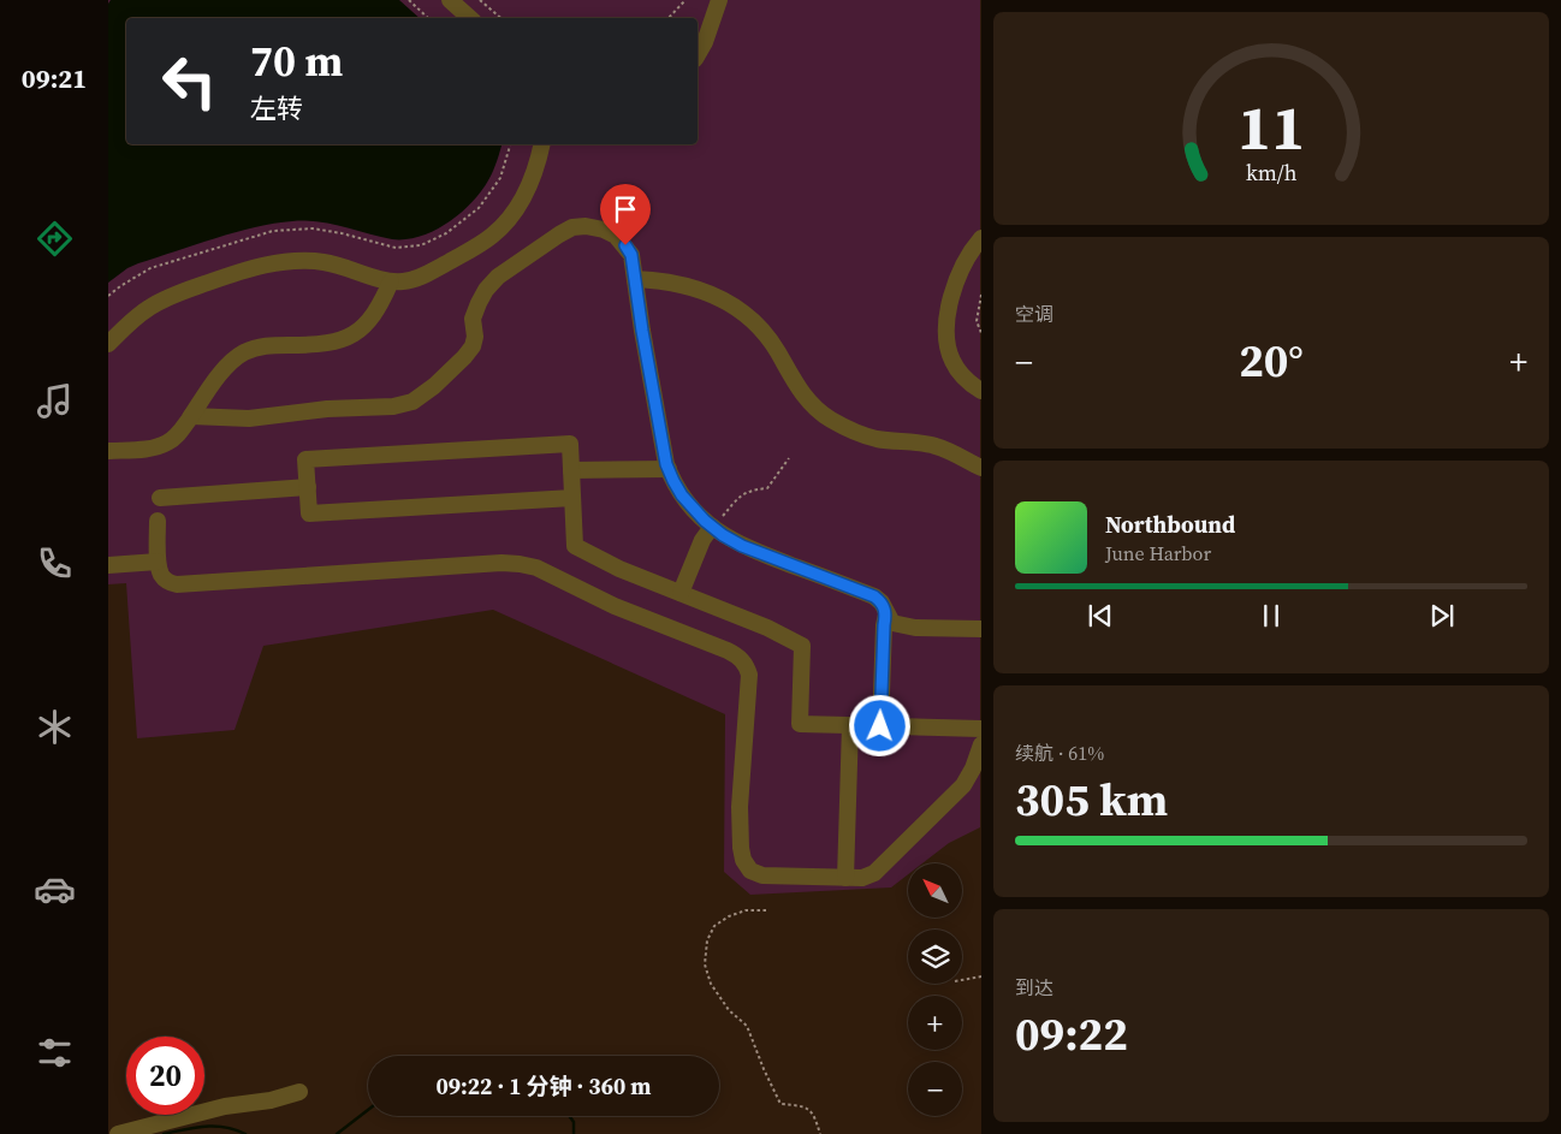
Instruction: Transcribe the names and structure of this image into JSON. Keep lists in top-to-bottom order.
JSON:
{
  "north": "top left",
  "page": {
    "tabs": "09:21",
    "turn": ["70 m", "左转"],
    "tile": [
      "空调",
      ["续航 · 61%", "305 km"],
      ["到达", "09:22"]
    ],
    "heat": ["−", "20°", "+"],
    "song": ["Northbound", "June Harbor"],
    "map_buttons": ["+", "−"],
    "limit": "20",
    "trip": "09:22 · 1 分钟 · 360 m",
    "gauge": ["11", "km/h"]
  }
}
